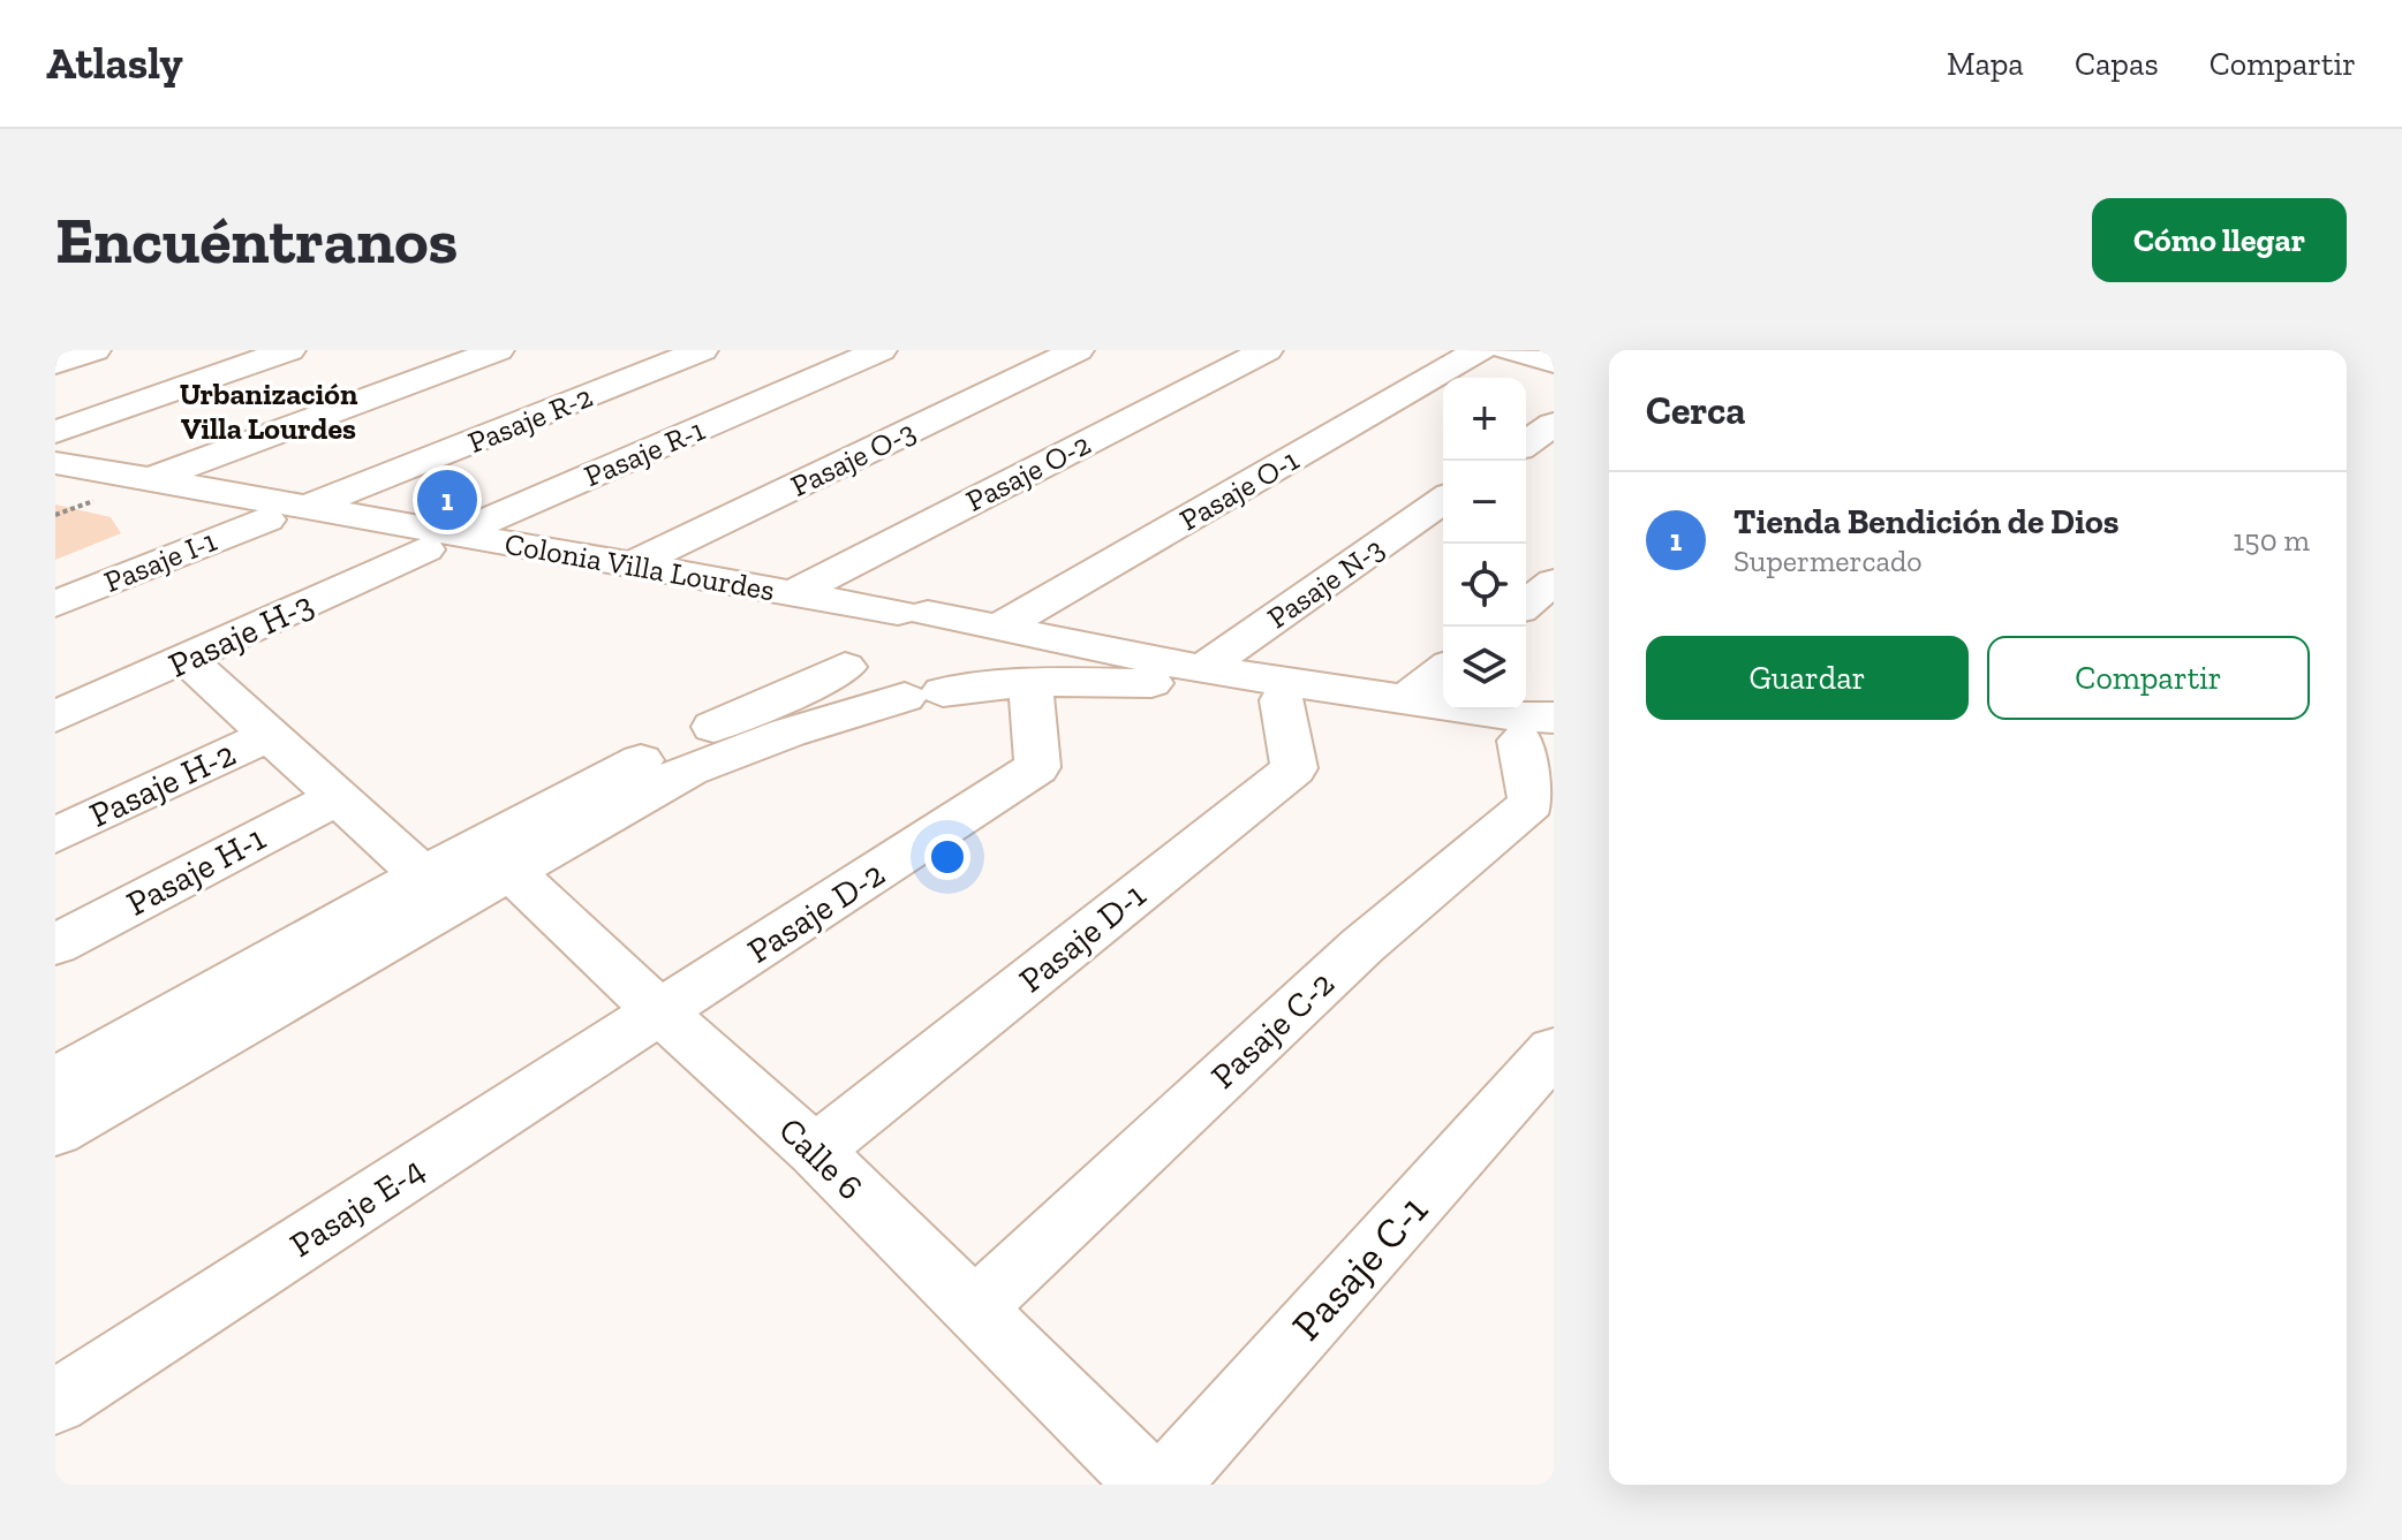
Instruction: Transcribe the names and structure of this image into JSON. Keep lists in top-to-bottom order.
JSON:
{
  "streets": {
    "street": [
      "Pasaje R-2",
      "Pasaje R-1",
      "Pasaje O-3",
      "Pasaje O-2",
      "Pasaje O-1",
      "Pasaje I-1",
      "Colonia Villa Lourdes",
      "Pasaje N-3",
      "Pasaje H-3",
      "Pasaje H-2",
      "Pasaje H-1",
      "Pasaje D-2",
      "Pasaje D-1",
      "Pasaje C-2",
      "Calle 6",
      "Pasaje E-4",
      "Pasaje C-1"
    ]
  },
  "crossings": [
    ["Pasaje R-2", "Colonia Villa Lourdes"],
    ["Pasaje R-1", "Colonia Villa Lourdes"],
    ["Pasaje R-1", "Pasaje H-3"],
    ["Pasaje O-3", "Colonia Villa Lourdes"],
    ["Pasaje O-2", "Colonia Villa Lourdes"],
    ["Pasaje O-1", "Colonia Villa Lourdes"],
    ["Pasaje I-1", "Colonia Villa Lourdes"],
    ["Colonia Villa Lourdes", "Pasaje N-3"],
    ["Colonia Villa Lourdes", "Pasaje H-3"],
    ["Colonia Villa Lourdes", "Pasaje C-2"],
    ["Pasaje D-2", "Calle 6"],
    ["Pasaje D-2", "Pasaje E-4"],
    ["Pasaje D-1", "Calle 6"],
    ["Pasaje C-2", "Calle 6"],
    ["Calle 6", "Pasaje E-4"]
  ],
  "districts": ["Urbanización Villa Lourdes"],
  "page": {
    "header": "Atlasly",
    "nav": ["Mapa", "Capas", "Compartir"],
    "buttons": [
      "Cómo llegar",
      ["Guardar", "Compartir"]
    ],
    "title": "Encuéntranos",
    "heading": "Cerca",
    "map_buttons": ["+", "−"],
    "pins": "1",
    "list": [
      {
        "mark": "1",
        "name": "Tienda Bendición de Dios",
        "note": "Supermercado",
        "value": "150 m"
      }
    ]
  }
}
